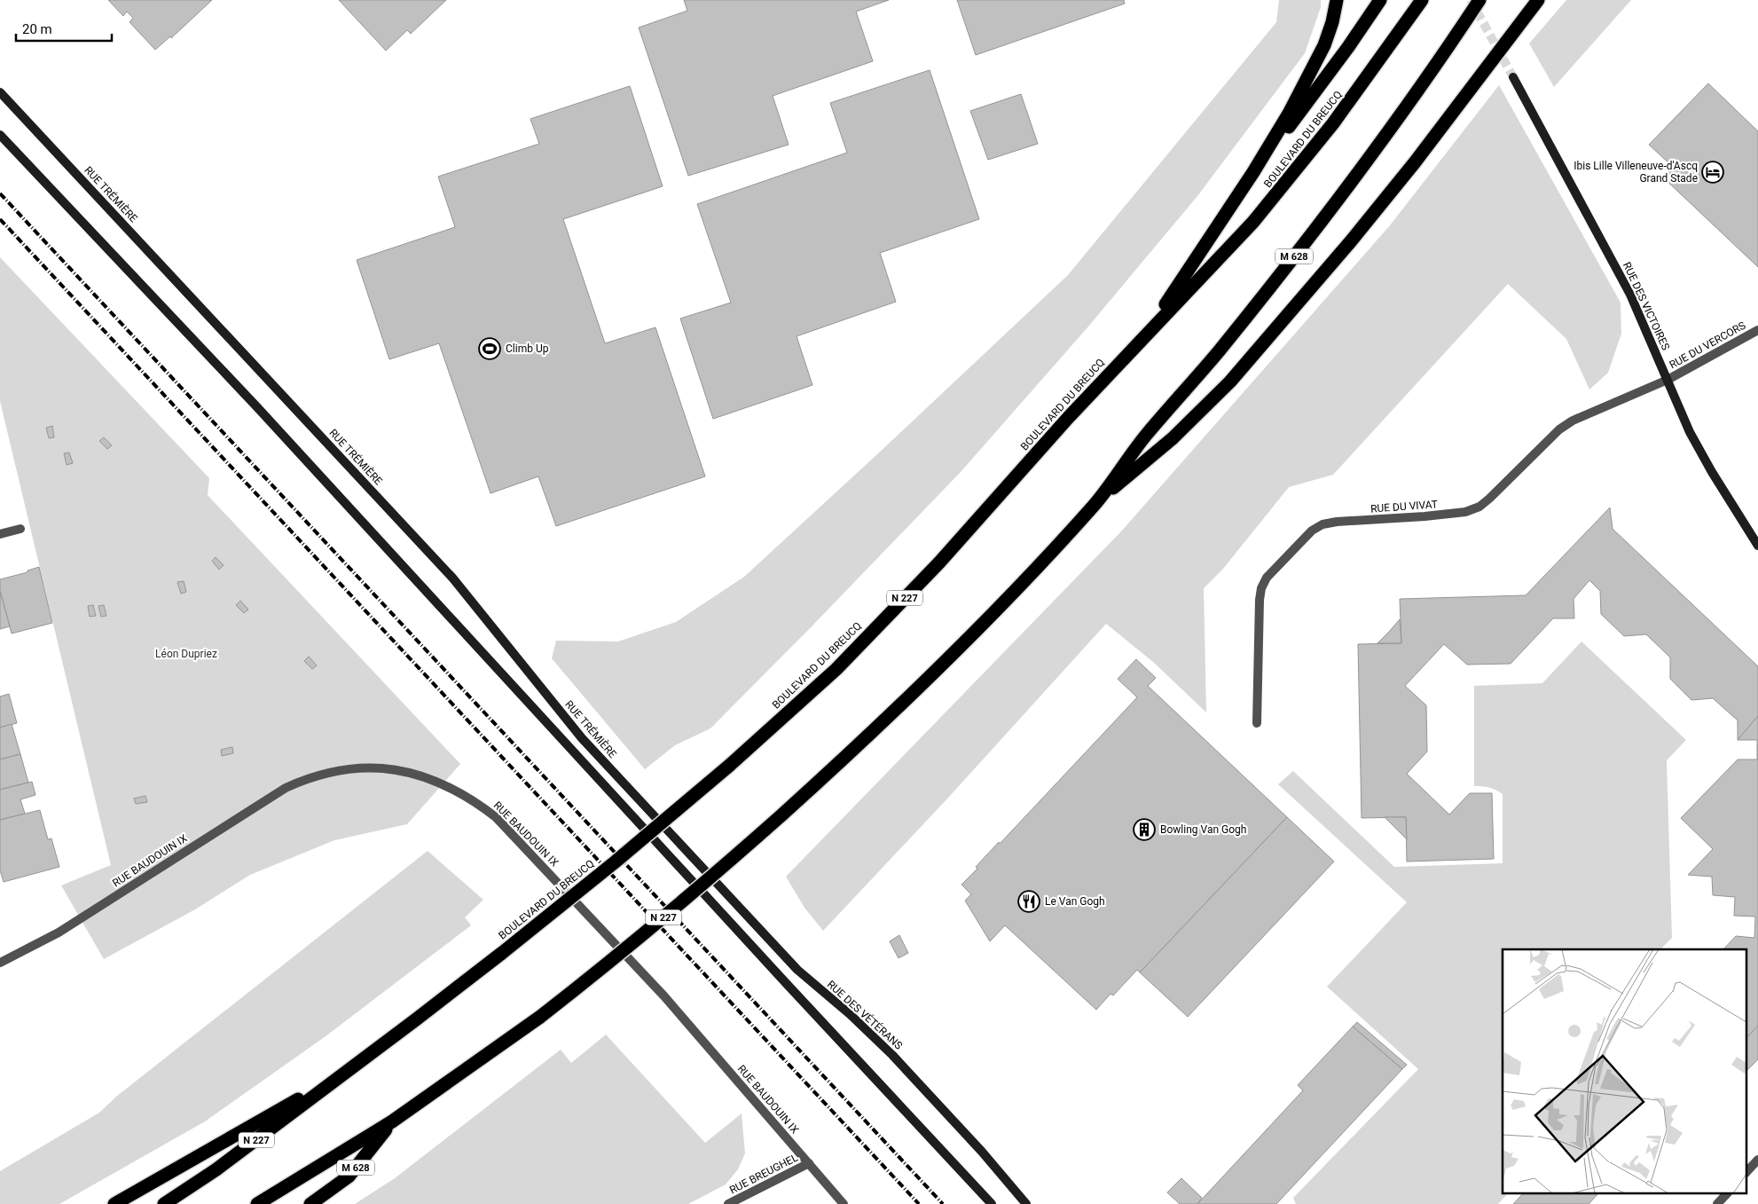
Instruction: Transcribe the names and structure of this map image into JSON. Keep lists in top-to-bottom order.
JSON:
{
  "streets": {
    "highway": ["BOULEVARD DU BREUCQ", "M 628", "N 227"],
    "main road": ["RUE TRÉMIÈRE", "RUE DES VICTOIRES", "RUE DES VÉTÉRANS"],
    "street": [
      "RUE DU VERCORS",
      "RUE DU VIVAT",
      "RUE BAUDOUIN IX",
      "RUE BREUGHEL"
    ]
  },
  "crossings": [
    ["RUE TRÉMIÈRE", "RUE DES VÉTÉRANS"],
    ["M 628", "N 227"],
    ["RUE DES VICTOIRES", "RUE DU VERCORS"],
    ["RUE DES VICTOIRES", "RUE DU VIVAT"],
    ["RUE DU VERCORS", "RUE DU VIVAT"],
    ["RUE BAUDOUIN IX", "RUE BREUGHEL"]
  ],
  "parks": ["Léon Dupriez"],
  "places": {
    "hotel": ["Ibis Lille Villeneuve-d'Ascq Grand Stade"],
    "sports": ["Climb Up"],
    "building": ["Bowling Van Gogh"],
    "restaurant": ["Le Van Gogh"]
  },
  "scale_bar": "20 m"
}
